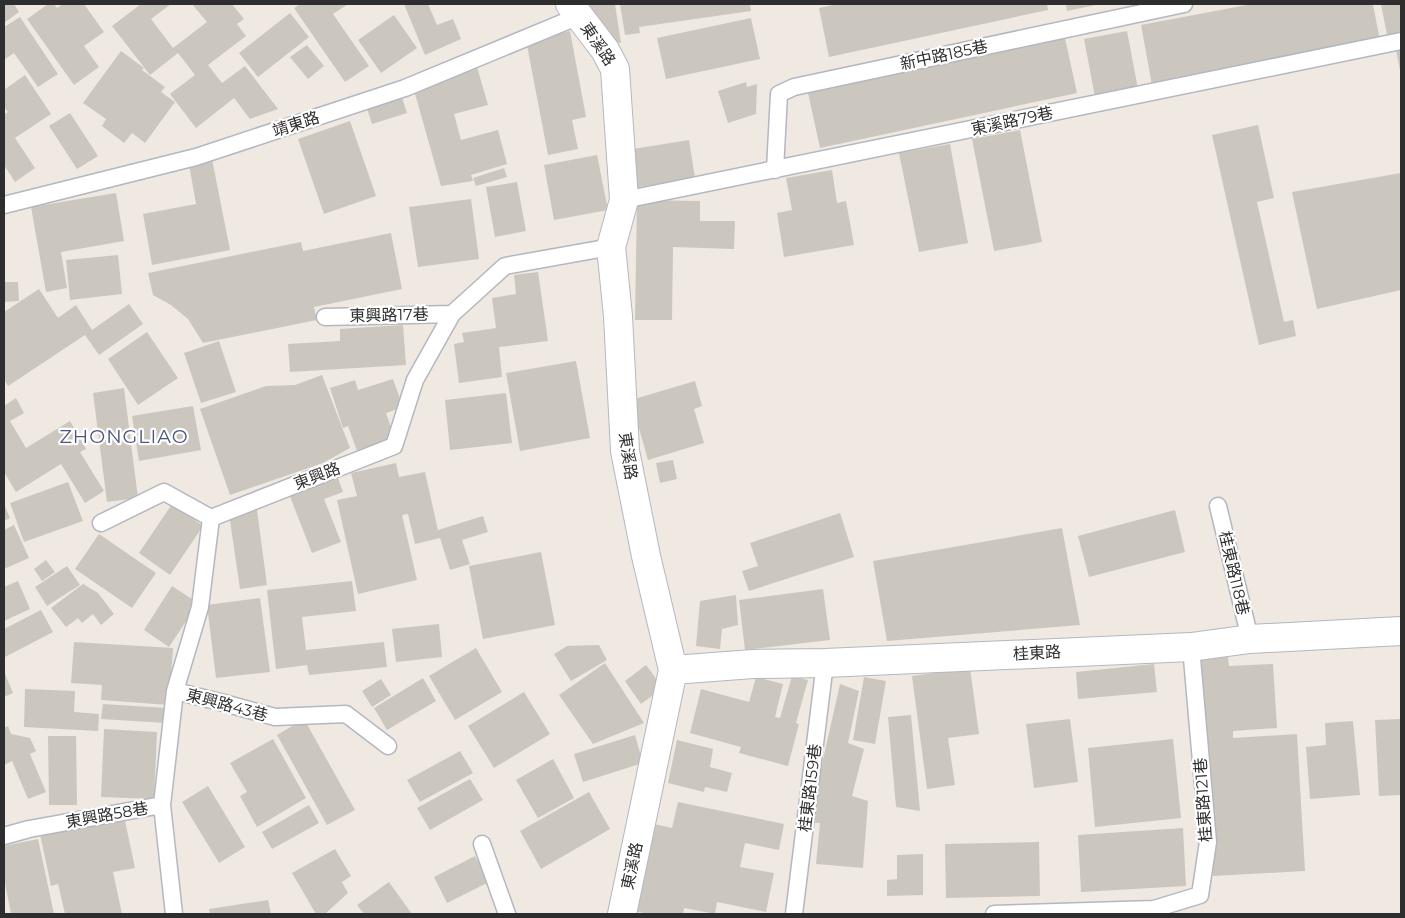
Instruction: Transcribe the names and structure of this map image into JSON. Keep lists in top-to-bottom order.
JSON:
{
  "streets": {
    "street": ["東溪路", "桂東路"],
    "lane": [
      "新中路185巷",
      "東溪路79巷",
      "靖東路",
      "東興路17巷",
      "東興路",
      "桂東路118巷",
      "東興路43巷",
      "桂東路159巷",
      "桂東路121巷",
      "東興路58巷"
    ]
  },
  "crossings": [
    ["東溪路", "東溪路79巷"],
    ["東溪路", "靖東路"],
    ["東溪路", "東興路"],
    ["東溪路", "桂東路"],
    ["新中路185巷", "東溪路79巷"],
    ["東興路17巷", "東興路"],
    ["桂東路118巷", "桂東路"],
    ["桂東路", "桂東路159巷"],
    ["桂東路", "桂東路121巷"]
  ],
  "districts": ["ZHONGLIAO"]
}
